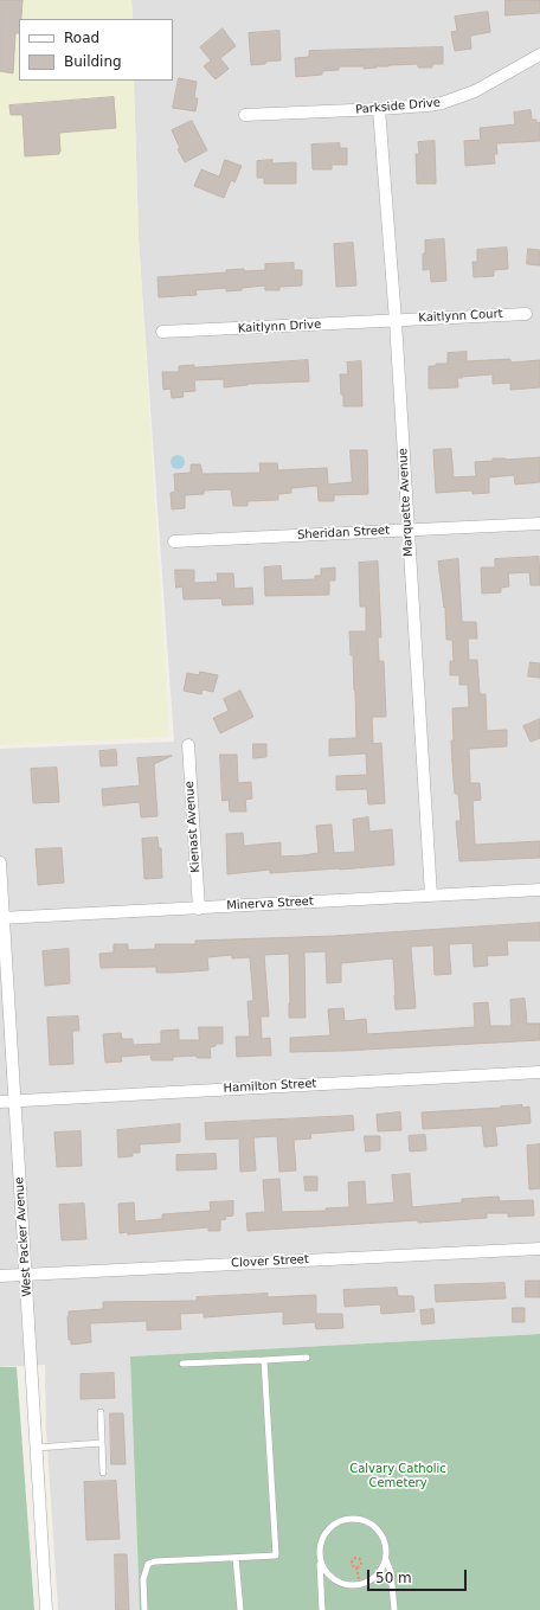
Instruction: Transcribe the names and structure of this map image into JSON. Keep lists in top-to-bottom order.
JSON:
{
  "streets": {
    "street": [
      "Parkside Drive",
      "Kaitlynn Court",
      "Kaitlynn Drive",
      "Marquette Avenue",
      "Sheridan Street",
      "Kienast Avenue",
      "Minerva Street",
      "Hamilton Street",
      "West Packer Avenue",
      "Clover Street"
    ]
  },
  "crossings": [
    ["Parkside Drive", "Marquette Avenue"],
    ["Kaitlynn Court", "Kaitlynn Drive"],
    ["Kaitlynn Court", "Marquette Avenue"],
    ["Kaitlynn Drive", "Marquette Avenue"],
    ["Marquette Avenue", "Sheridan Street"],
    ["Marquette Avenue", "Minerva Street"],
    ["Kienast Avenue", "Minerva Street"],
    ["Minerva Street", "West Packer Avenue"],
    ["Hamilton Street", "West Packer Avenue"],
    ["West Packer Avenue", "Clover Street"]
  ],
  "parks": ["Calvary Catholic Cemetery"],
  "legend": ["Road", "Building"],
  "scale_bar": "50 m"
}
